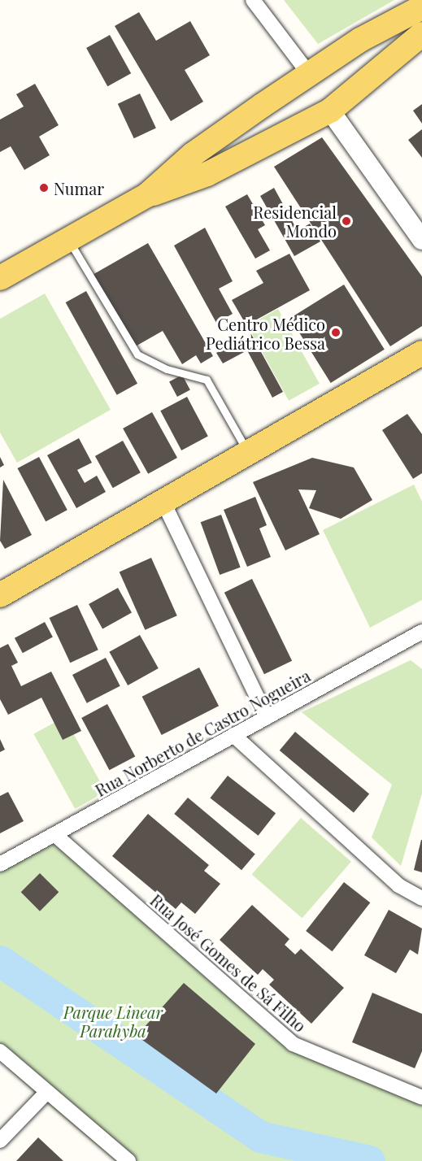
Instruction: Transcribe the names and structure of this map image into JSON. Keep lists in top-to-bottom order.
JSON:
{
  "streets": {
    "street": ["Rua Norberto de Castro Nogueira", "Rua José Gomes de Sá Filho"]
  },
  "crossings": [
    ["Rua Norberto de Castro Nogueira", "Rua José Gomes de Sá Filho"]
  ],
  "parks": ["Parque Linear Parahyba"],
  "places": ["Numar", "Residencial Mondo", "Centro Médico Pediátrico Bessa"]
}
